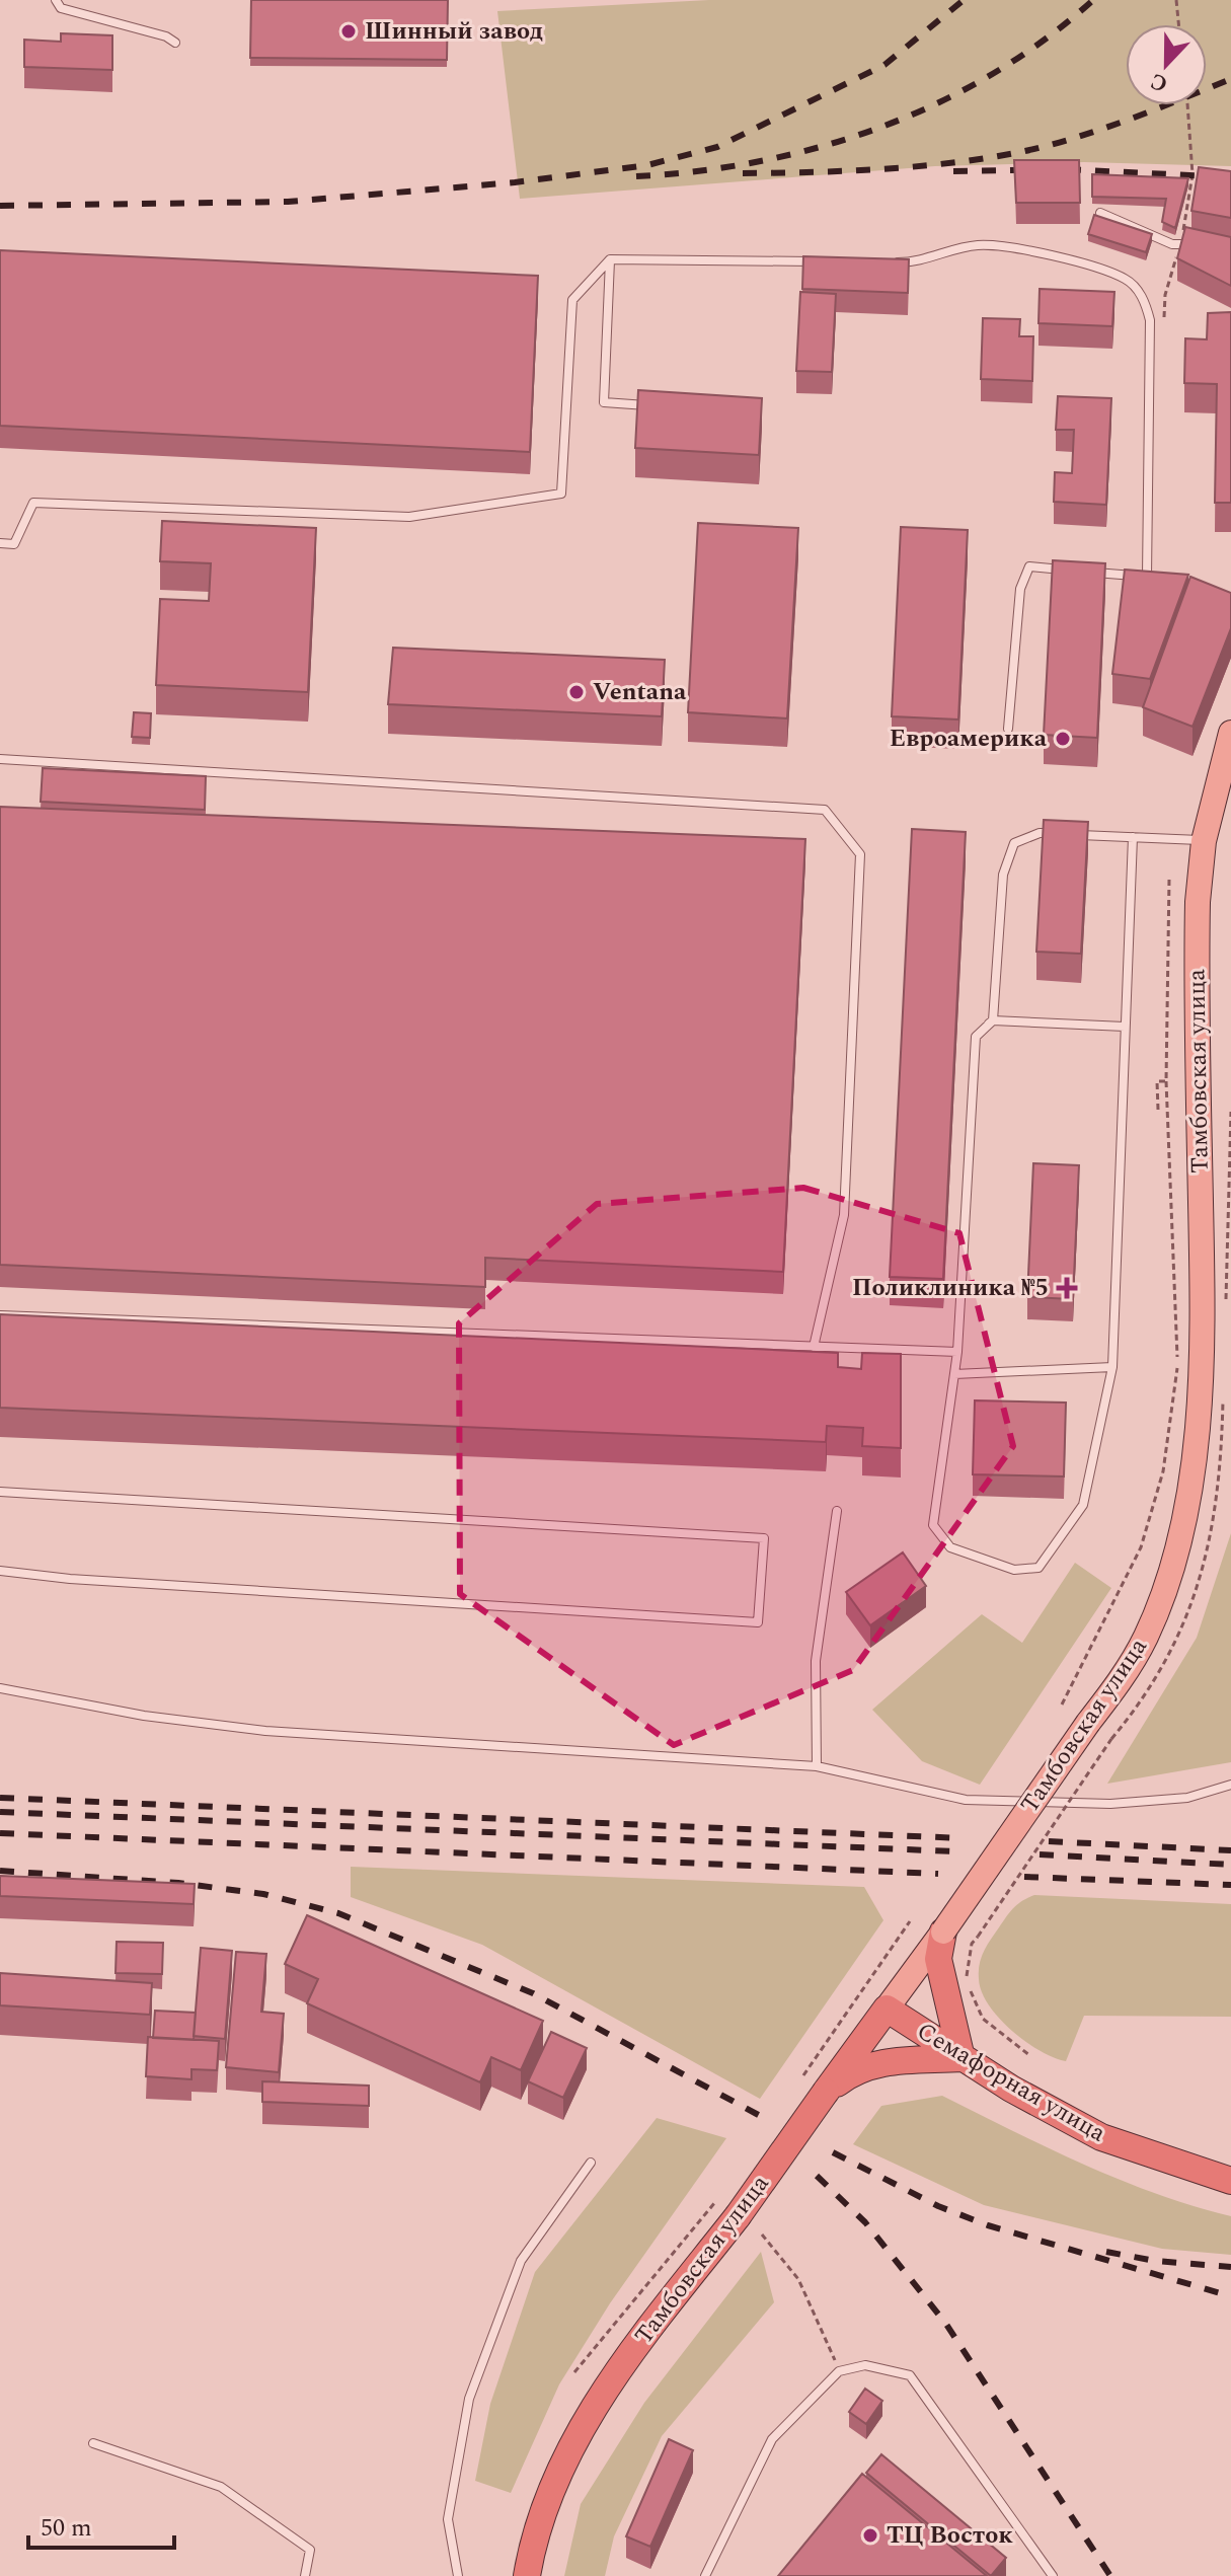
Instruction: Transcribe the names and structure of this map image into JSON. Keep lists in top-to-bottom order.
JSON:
{
  "streets": {
    "highway": ["Тамбовская улица", "Семафорная улица"]
  },
  "crossings": [
    ["Тамбовская улица", "Семафорная улица"]
  ],
  "places": {
    "other": [
      "Шинный завод",
      "Ventana",
      "Евроамерика",
      "ТЦ Восток"
    ],
    "health": ["Поликлиника №5"]
  },
  "scale_bar": "50 m",
  "north": "bottom"
}
